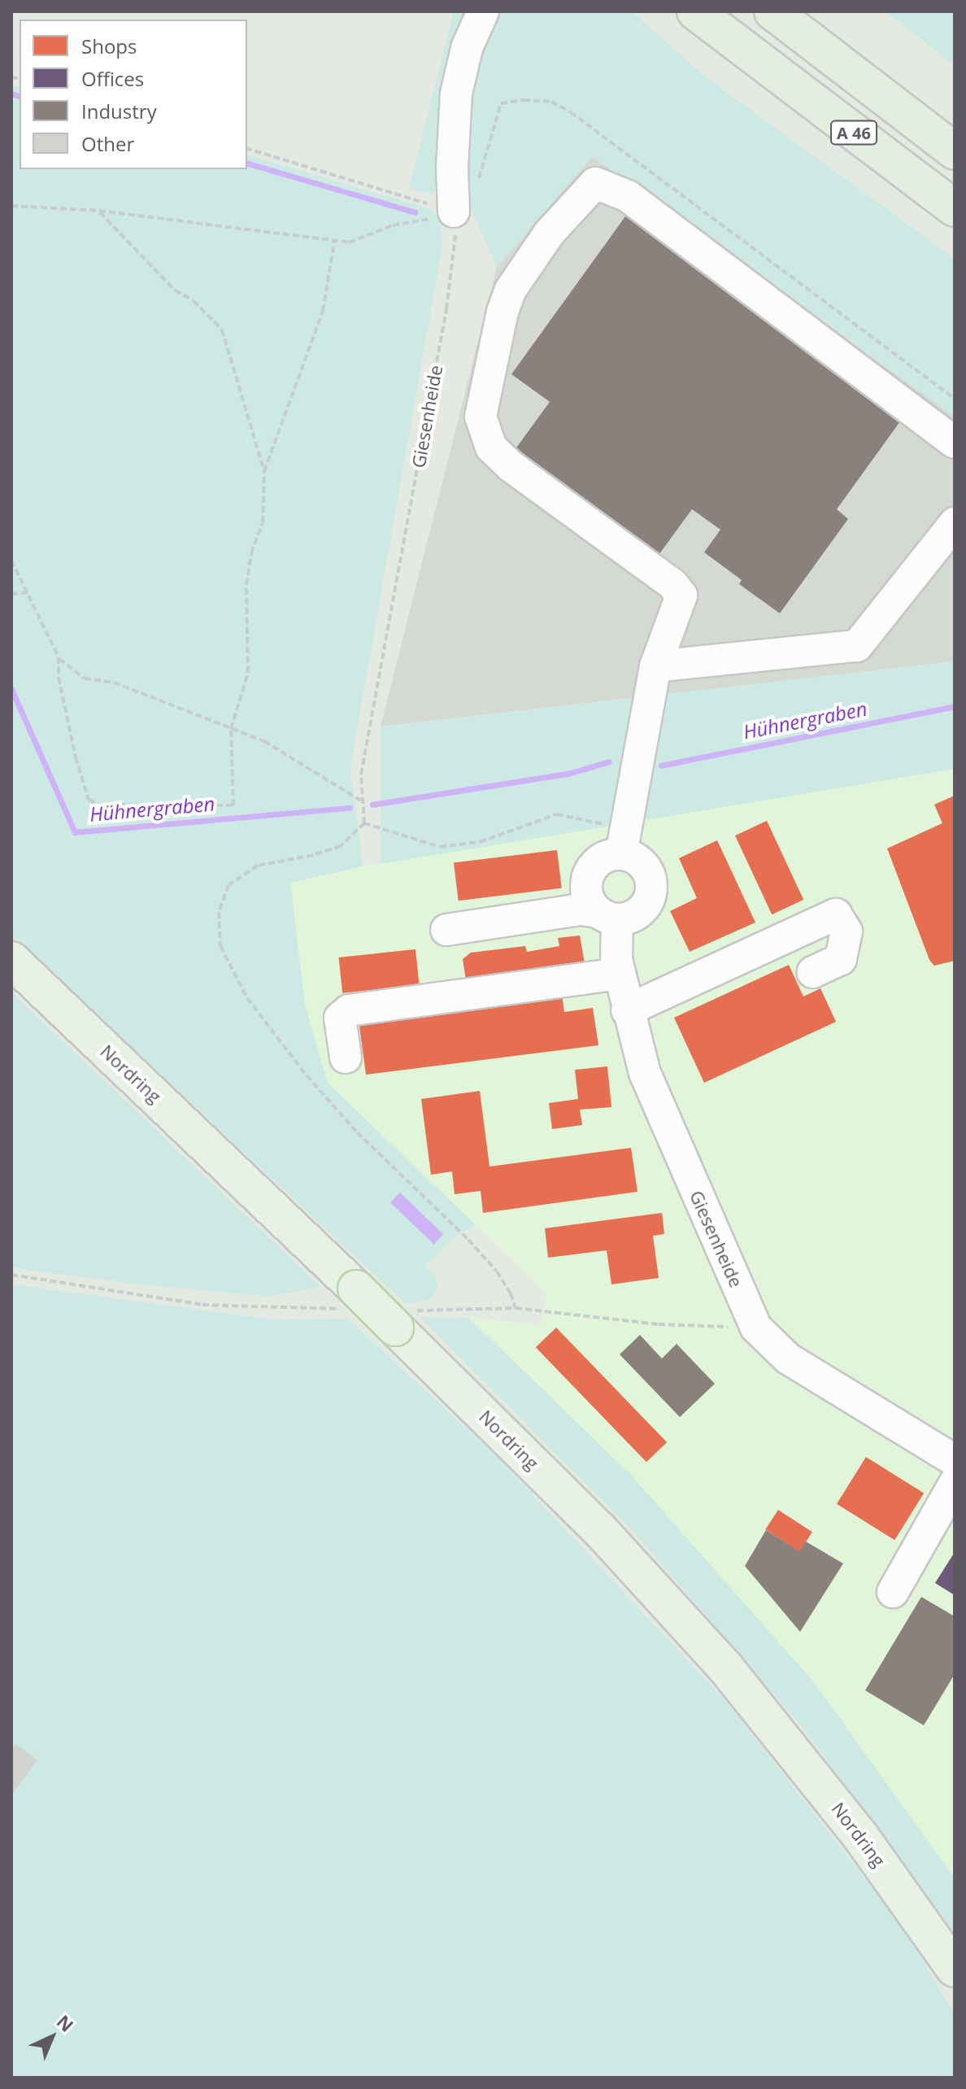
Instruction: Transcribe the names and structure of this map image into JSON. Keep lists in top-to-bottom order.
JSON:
{
  "streets": {
    "highway": ["A 46"],
    "main road": ["Nordring"],
    "street": ["Giesenheide"]
  },
  "water": ["Hühnergraben"],
  "legend": [
    "Shops",
    "Offices",
    "Industry",
    "Other"
  ],
  "north": "top right"
}
